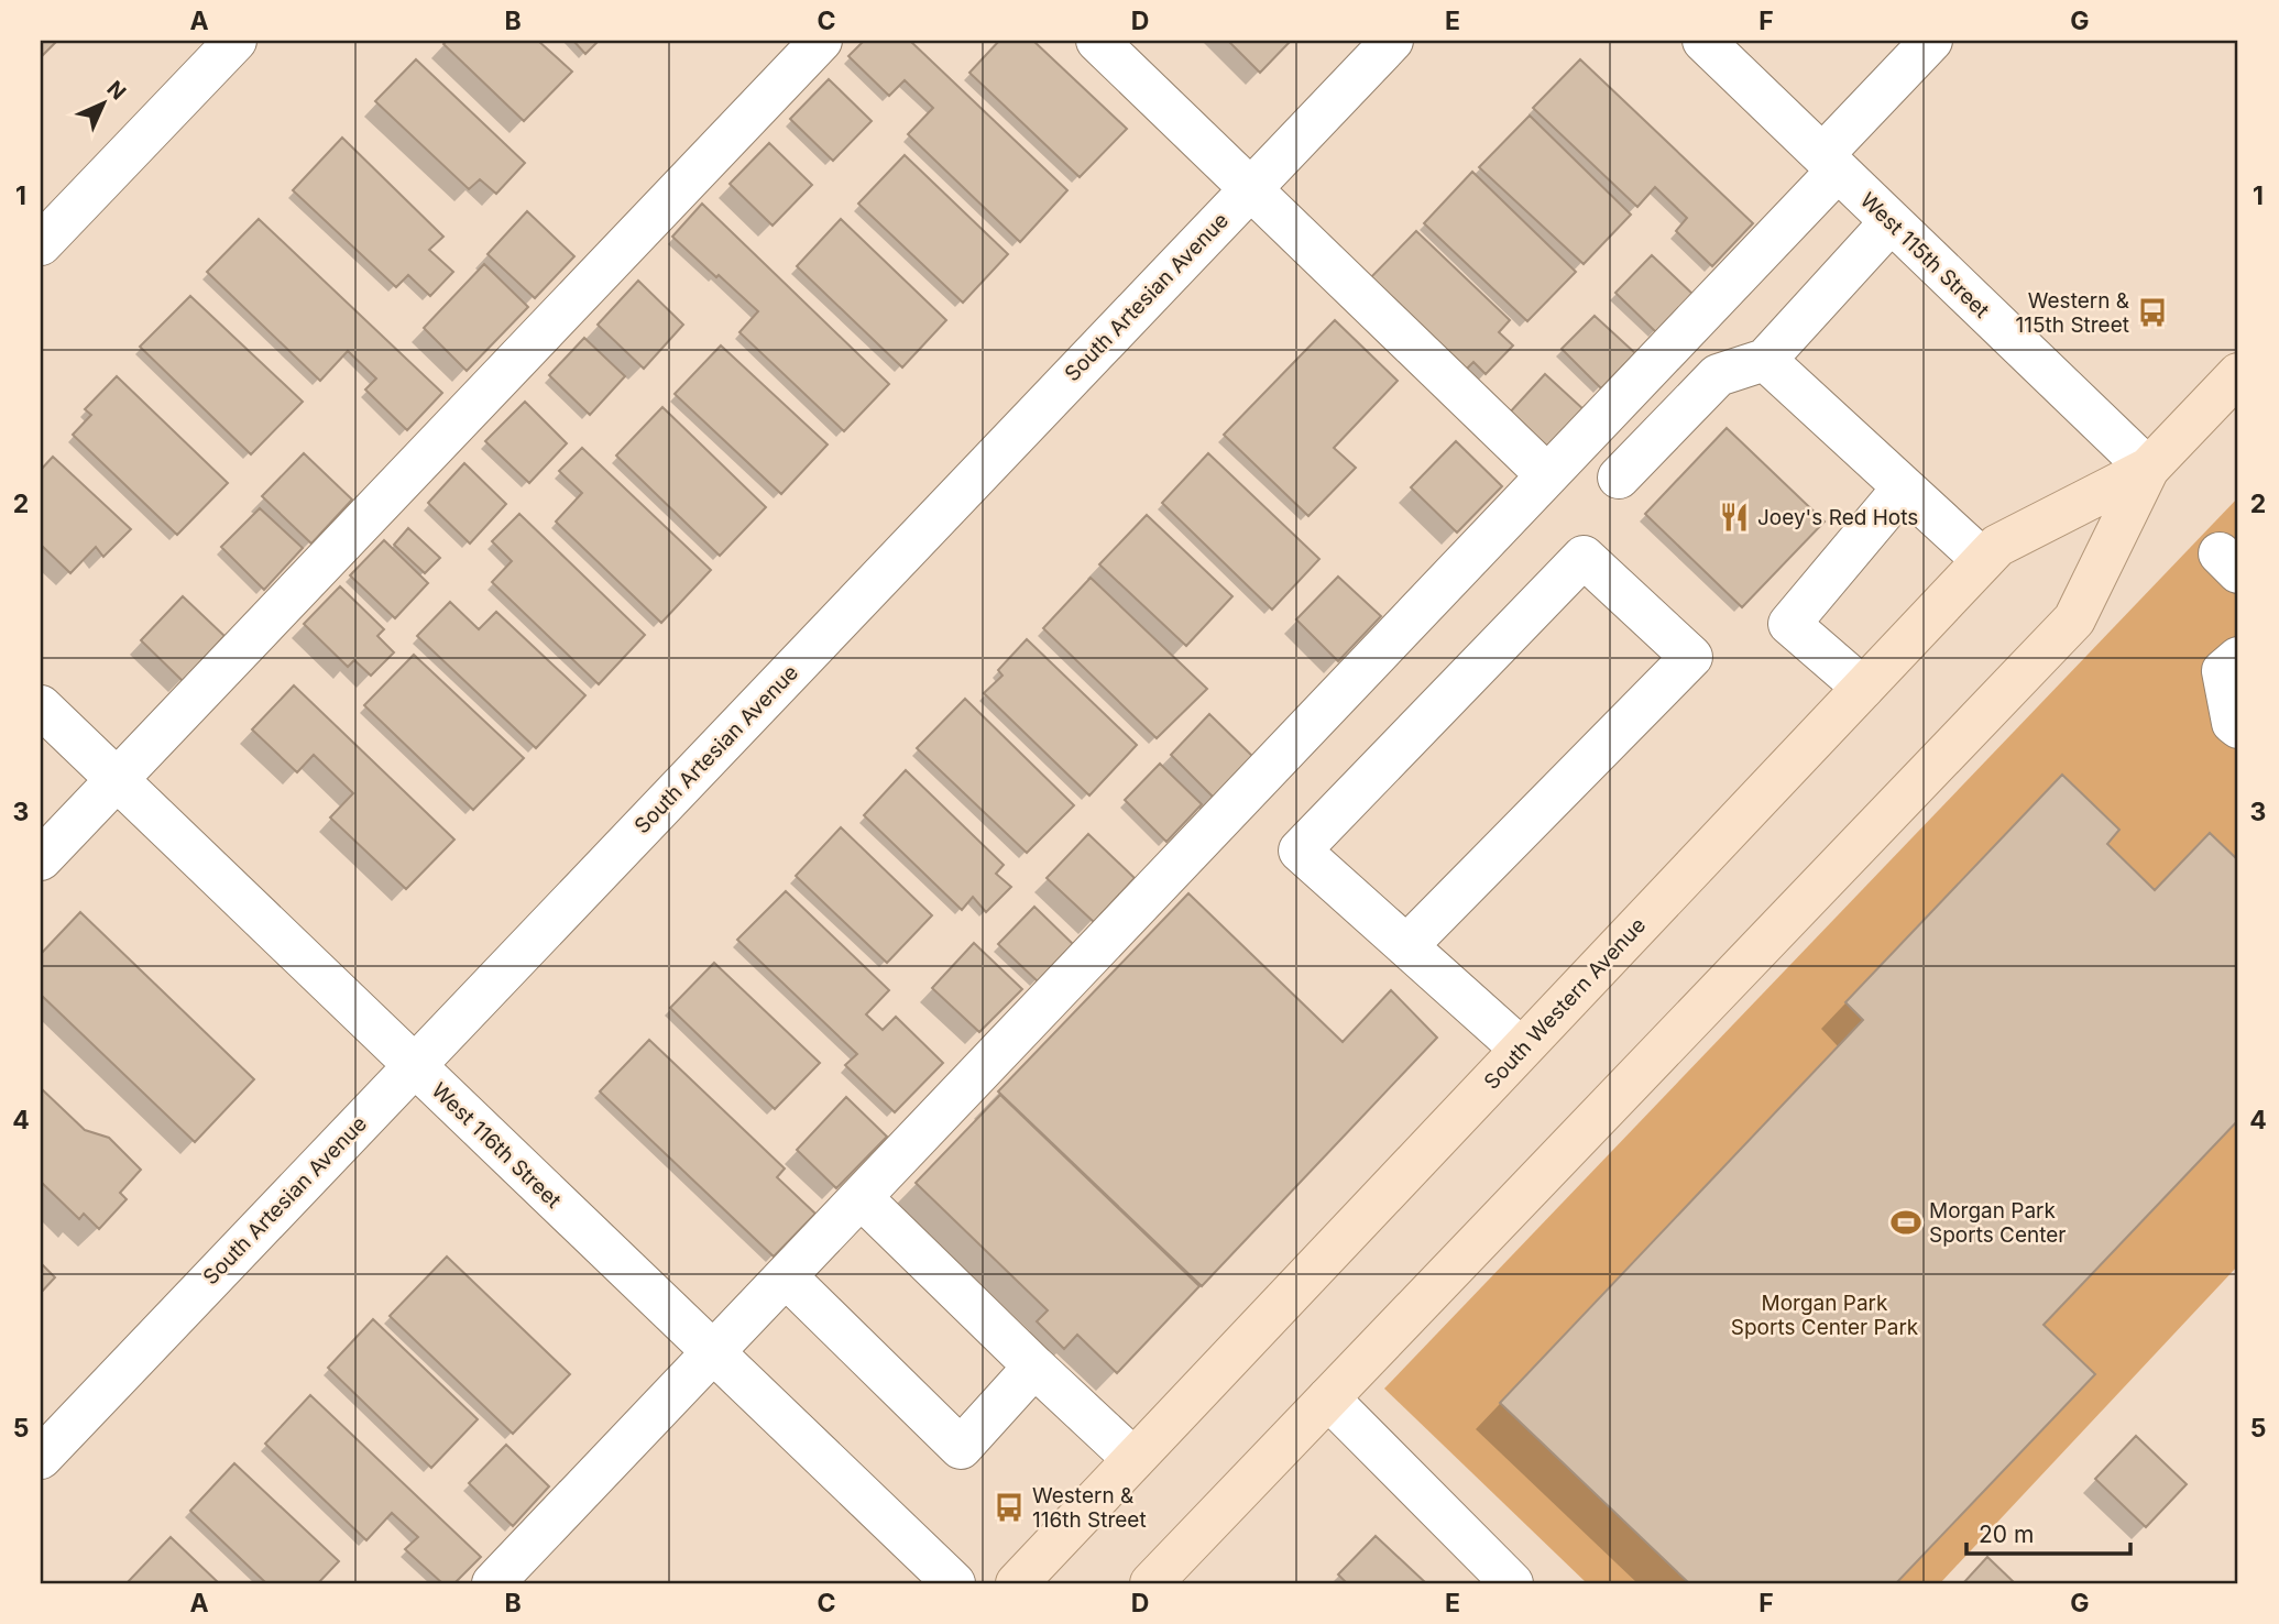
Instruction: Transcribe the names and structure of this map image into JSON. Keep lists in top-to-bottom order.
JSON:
{
  "streets": {
    "main road": ["South Western Avenue"],
    "street": ["West 115th Street", "South Artesian Avenue", "West 116th Street"]
  },
  "crossings": [
    ["West 115th Street", "South Western Avenue"],
    ["South Artesian Avenue", "West 116th Street"]
  ],
  "parks": ["Morgan Park Sports Center Park"],
  "places": {
    "bus stop": ["Western & 115th Street", "Western & 116th Street"],
    "restaurant": ["Joey's Red Hots"],
    "sports": ["Morgan Park Sports Center"]
  },
  "scale_bar": "20 m",
  "north": "top right",
  "grid": {
    "columns": [
      "A",
      "B",
      "C",
      "D",
      "E",
      "F",
      "G"
    ],
    "rows": [
      "1",
      "2",
      "3",
      "4",
      "5"
    ]
  }
}
